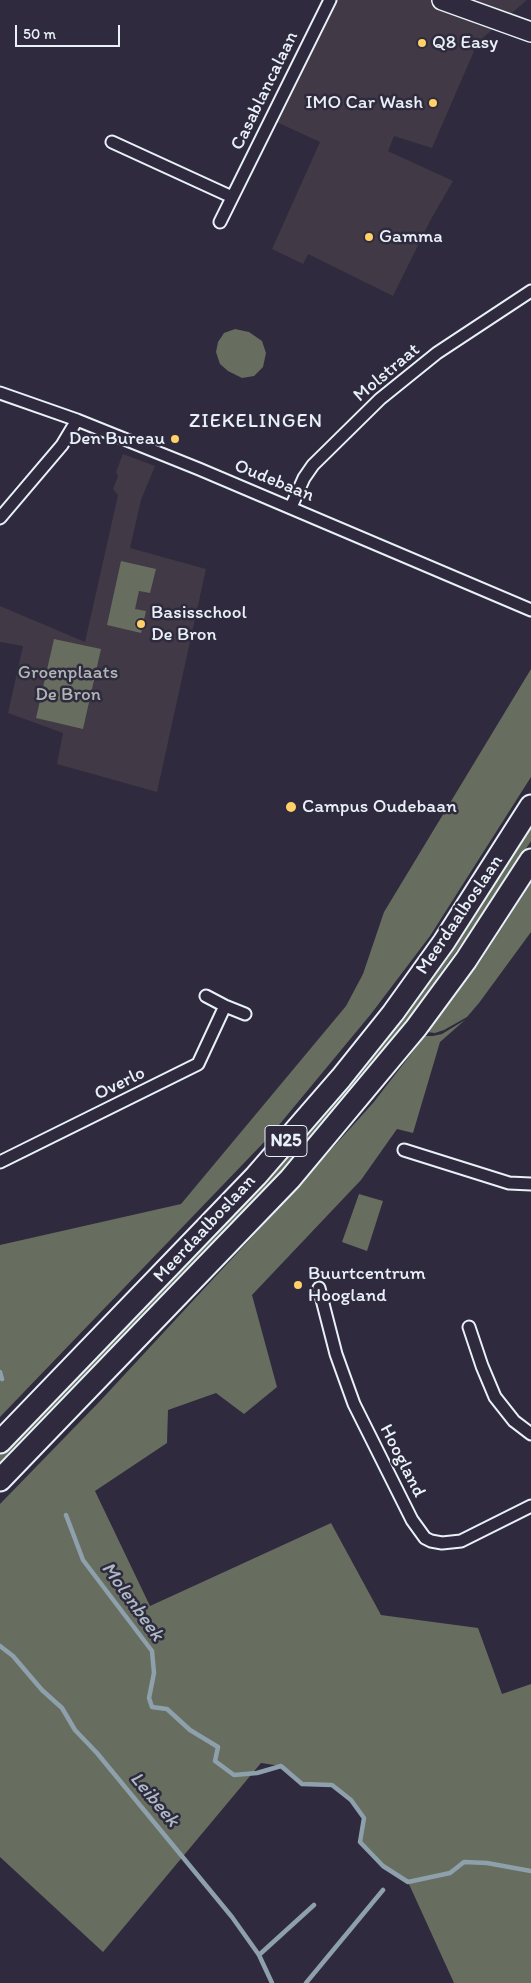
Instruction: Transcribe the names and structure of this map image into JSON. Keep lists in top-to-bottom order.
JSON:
{
  "streets": {
    "highway": ["Meerdaalboslaan", "N25"],
    "street": [
      "Casablancalaan",
      "Molstraat",
      "Oudebaan",
      "Overlo",
      "Hoogland"
    ]
  },
  "crossings": [
    ["Molstraat", "Oudebaan"]
  ],
  "districts": ["ZIEKELINGEN"],
  "water": ["Molenbeek", "Leibeek"],
  "parks": ["Groenplaats De Bron"],
  "places": [
    "Q8 Easy",
    "IMO Car Wash",
    "Gamma",
    "Den Bureau",
    "Basisschool De Bron",
    "Campus Oudebaan",
    "Buurtcentrum Hoogland"
  ],
  "scale_bar": "50 m"
}
